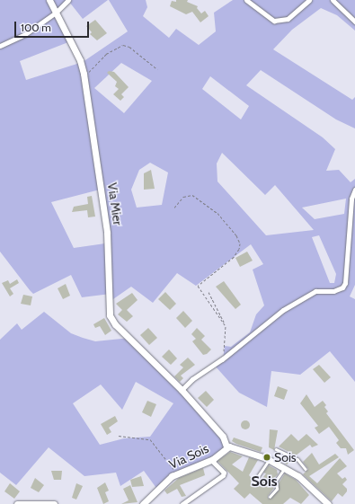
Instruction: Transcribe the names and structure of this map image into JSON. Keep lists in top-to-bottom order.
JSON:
{
  "streets": {
    "street": ["Via Mier", "Via Sois"]
  },
  "crossings": [
    ["Via Mier", "Via Sois"]
  ],
  "districts": ["Sois"],
  "places": ["Sois"],
  "scale_bar": "100 m"
}
